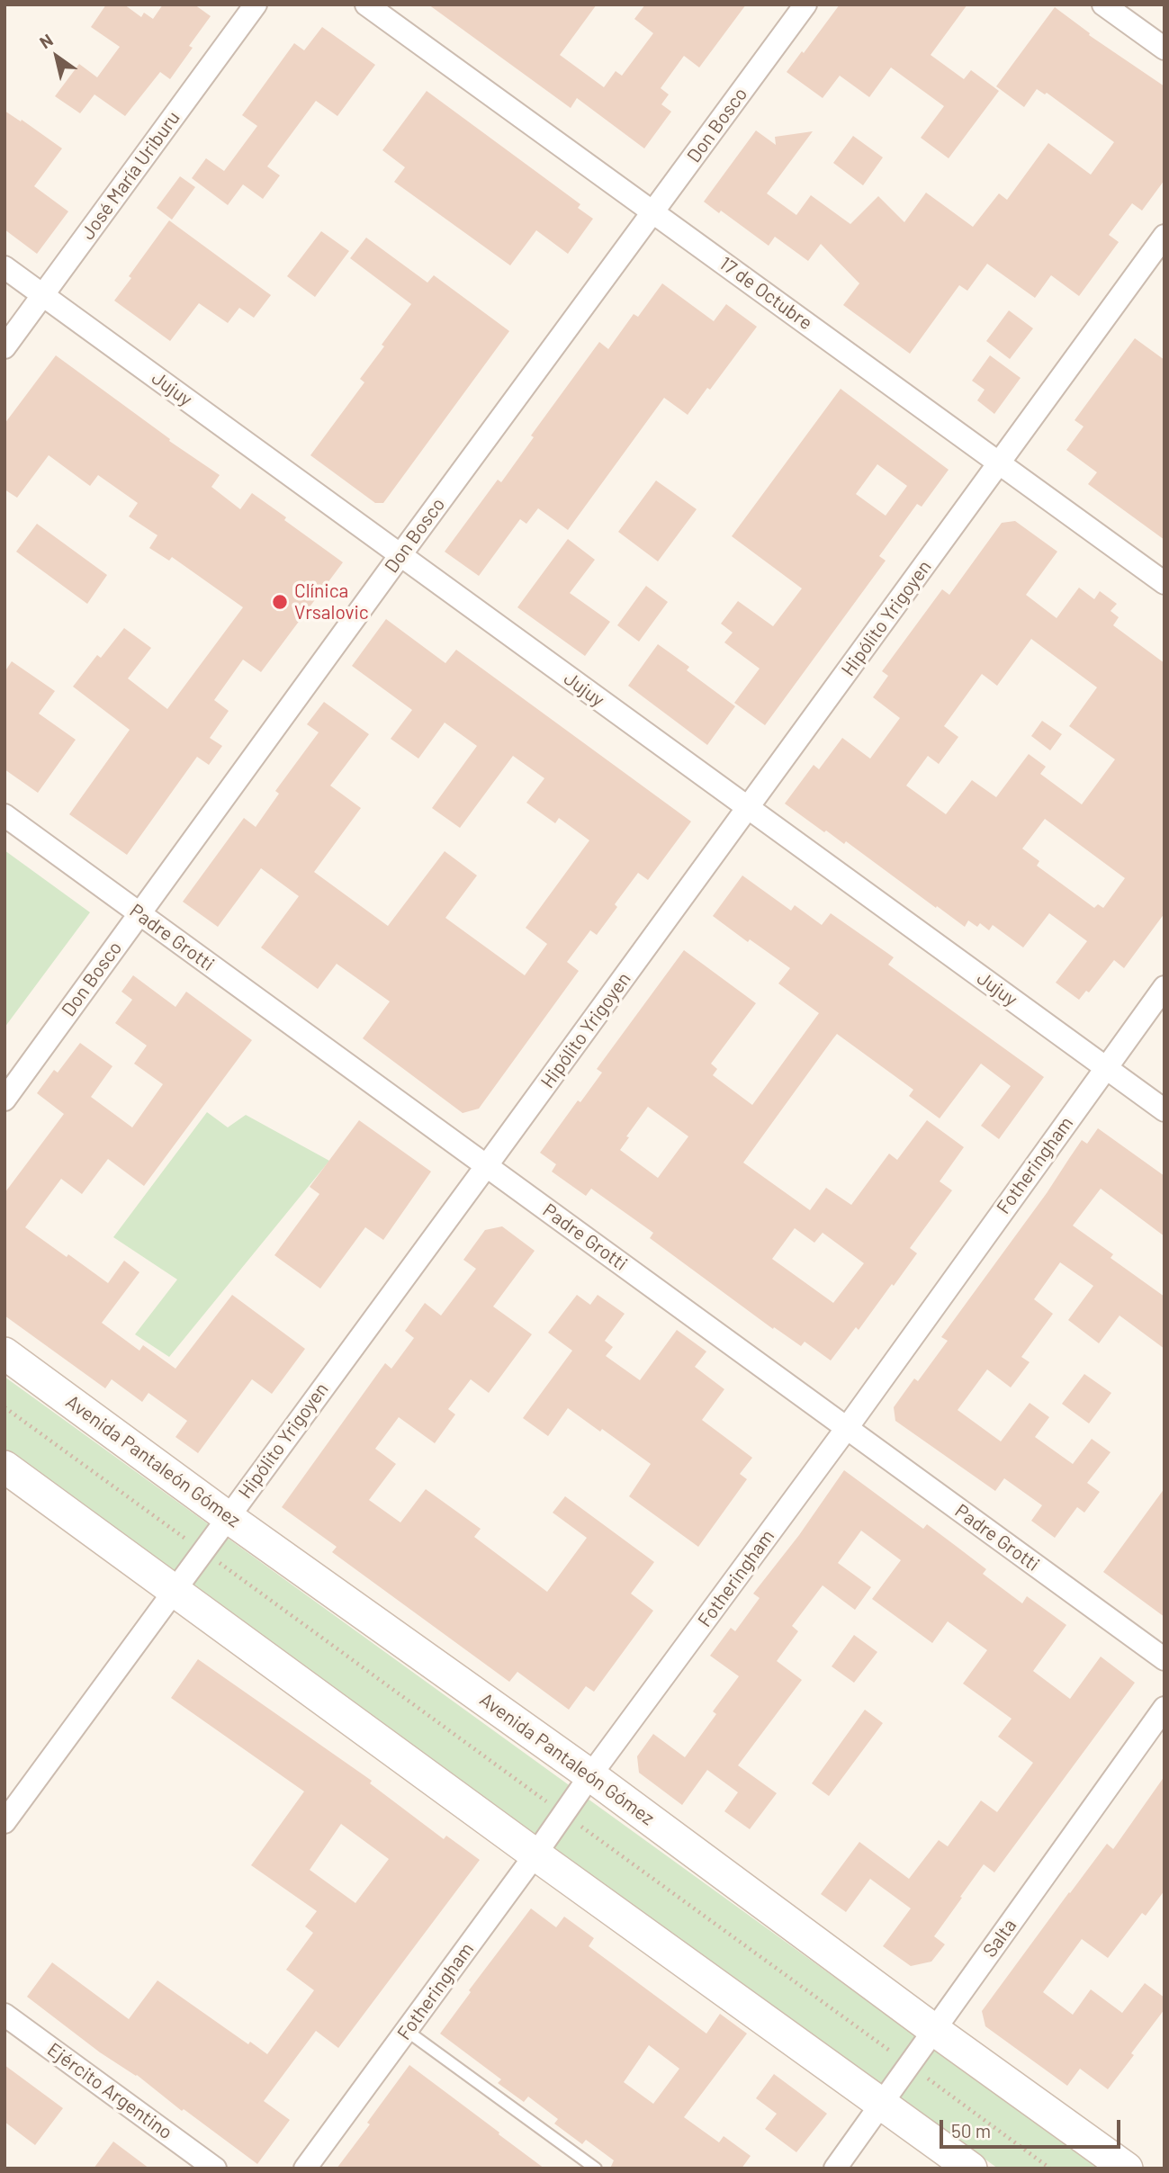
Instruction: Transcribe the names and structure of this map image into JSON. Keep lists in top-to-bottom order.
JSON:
{
  "streets": {
    "main road": ["Avenida Pantaleón Gómez"],
    "street": [
      "Don Bosco",
      "José María Uriburu",
      "17 de Octubre",
      "Jujuy",
      "Hipólito Yrigoyen",
      "Padre Grotti",
      "Fotheringham",
      "Salta",
      "Ejército Argentino"
    ]
  },
  "crossings": [
    ["Don Bosco", "17 de Octubre"],
    ["Don Bosco", "Jujuy"],
    ["Don Bosco", "Padre Grotti"],
    ["José María Uriburu", "Jujuy"],
    ["17 de Octubre", "Hipólito Yrigoyen"],
    ["Jujuy", "Hipólito Yrigoyen"],
    ["Jujuy", "Fotheringham"],
    ["Hipólito Yrigoyen", "Padre Grotti"],
    ["Hipólito Yrigoyen", "Avenida Pantaleón Gómez"],
    ["Padre Grotti", "Fotheringham"],
    ["Fotheringham", "Avenida Pantaleón Gómez"],
    ["Avenida Pantaleón Gómez", "Salta"]
  ],
  "places": ["Clínica Vrsalovic"],
  "scale_bar": "50 m",
  "north": "top left"
}
